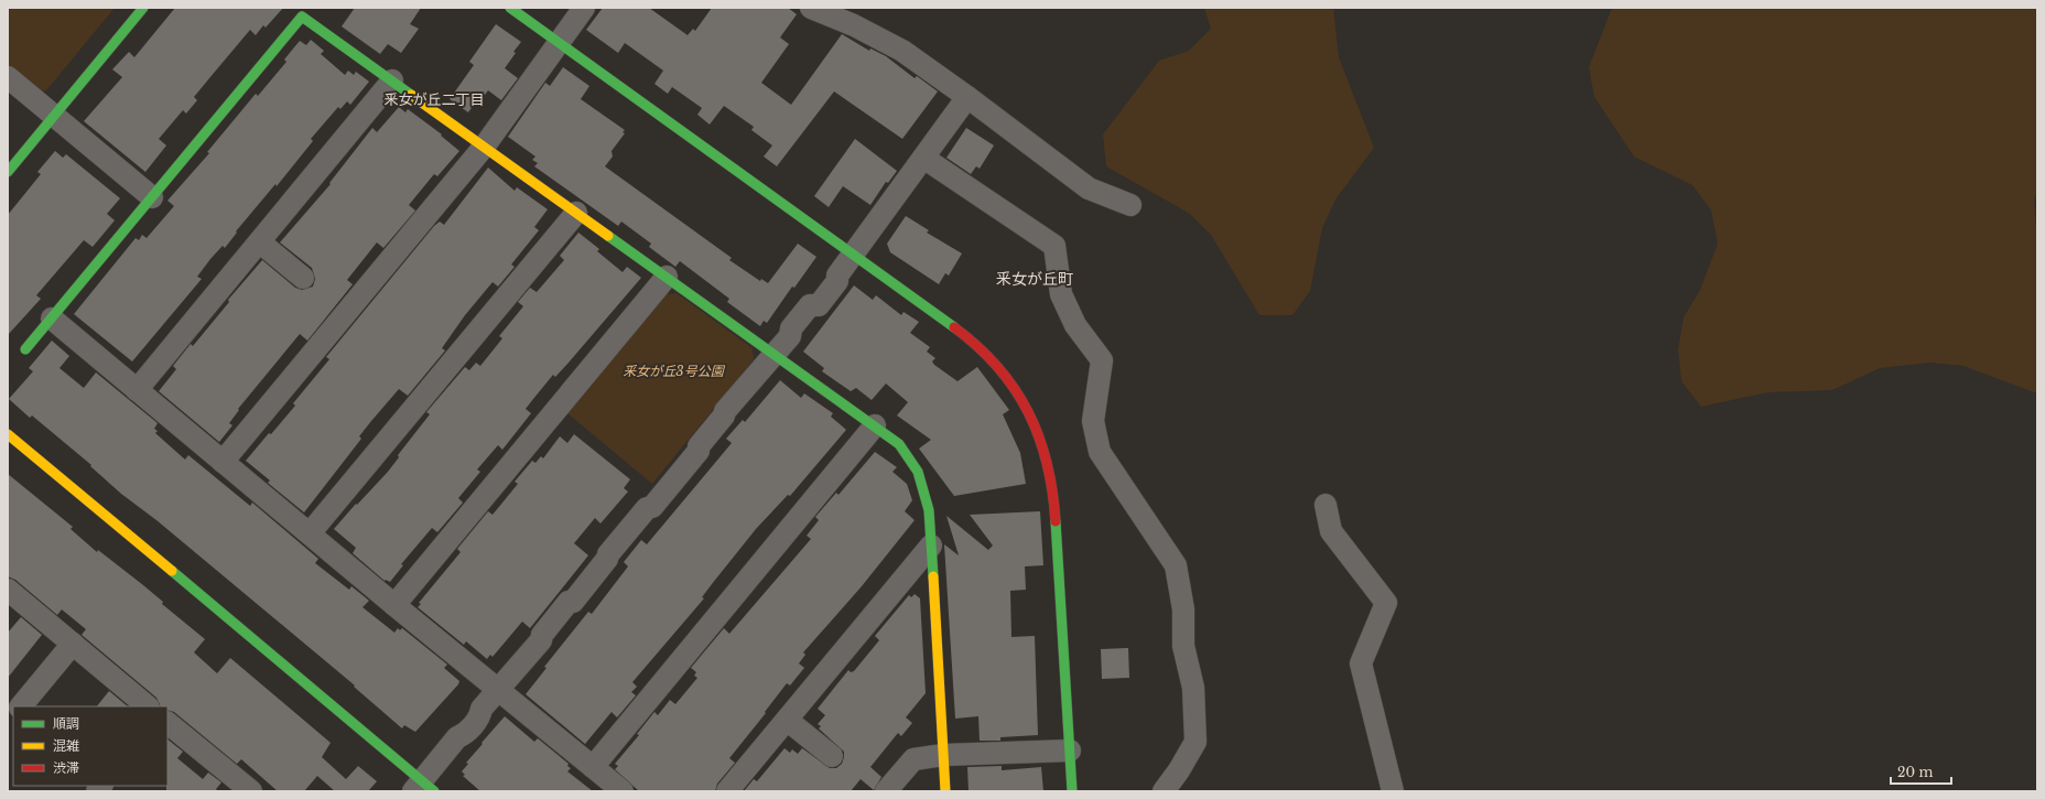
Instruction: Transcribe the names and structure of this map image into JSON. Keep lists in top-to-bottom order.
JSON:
{
  "districts": ["釆女が丘二丁目", "釆女が丘町"],
  "parks": ["釆女が丘3号公園"],
  "legend": ["順調", "混雑", "渋滞"],
  "scale_bar": "20 m"
}
